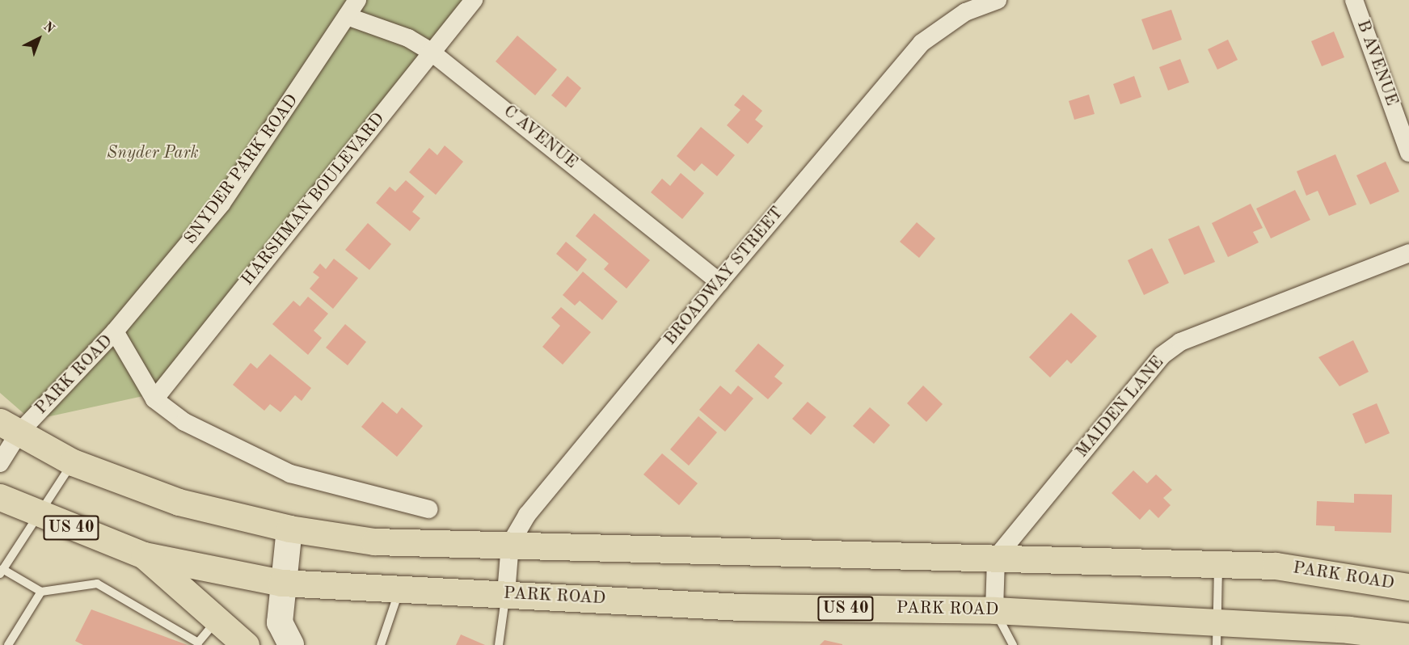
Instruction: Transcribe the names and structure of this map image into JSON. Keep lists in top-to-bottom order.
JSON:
{
  "streets": {
    "main road": ["PARK ROAD", "US 40"],
    "street": [
      "B AVENUE",
      "C AVENUE",
      "SNYDER PARK ROAD",
      "HARSHMAN BOULEVARD",
      "BROADWAY STREET",
      "MAIDEN LANE"
    ]
  },
  "crossings": [
    ["C AVENUE", "SNYDER PARK ROAD"],
    ["C AVENUE", "HARSHMAN BOULEVARD"],
    ["C AVENUE", "BROADWAY STREET"],
    ["SNYDER PARK ROAD", "PARK ROAD"],
    ["HARSHMAN BOULEVARD", "PARK ROAD"],
    ["BROADWAY STREET", "PARK ROAD"],
    ["PARK ROAD", "MAIDEN LANE"],
    ["PARK ROAD", "US 40"]
  ],
  "parks": ["Snyder Park"],
  "north": "top right"
}
